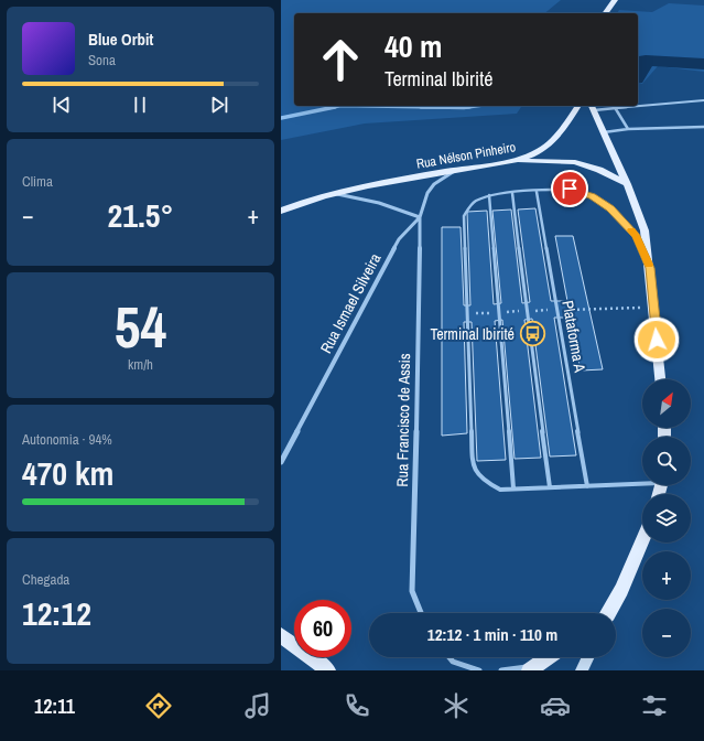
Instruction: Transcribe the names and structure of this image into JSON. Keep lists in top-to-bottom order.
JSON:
{
  "streets": {
    "main road": ["Rua Nélson Pinheiro"],
    "street": ["Rua Ismael Silveira", "Rua Francisco de Assis"],
    "lane": ["Plataforma A"]
  },
  "crossings": [
    ["Rua Nélson Pinheiro", "Rua Ismael Silveira"],
    ["Rua Nélson Pinheiro", "Rua Francisco de Assis"],
    ["Rua Ismael Silveira", "Rua Francisco de Assis"]
  ],
  "places": {
    "bus stop": ["Terminal Ibirité"]
  },
  "north": "top right",
  "page": {
    "turn": ["40 m", "Terminal Ibirité"],
    "song": ["Blue Orbit", "Sona"],
    "tile": [
      "Clima",
      ["54", "km/h"],
      ["Autonomia · 94%", "470 km"],
      ["Chegada", "12:12"]
    ],
    "heat": ["−", "21.5°", "+"],
    "map_buttons": ["+", "−"],
    "limit": "60",
    "trip": "12:12 · 1 min · 110 m",
    "tabs": "12:11"
  }
}
